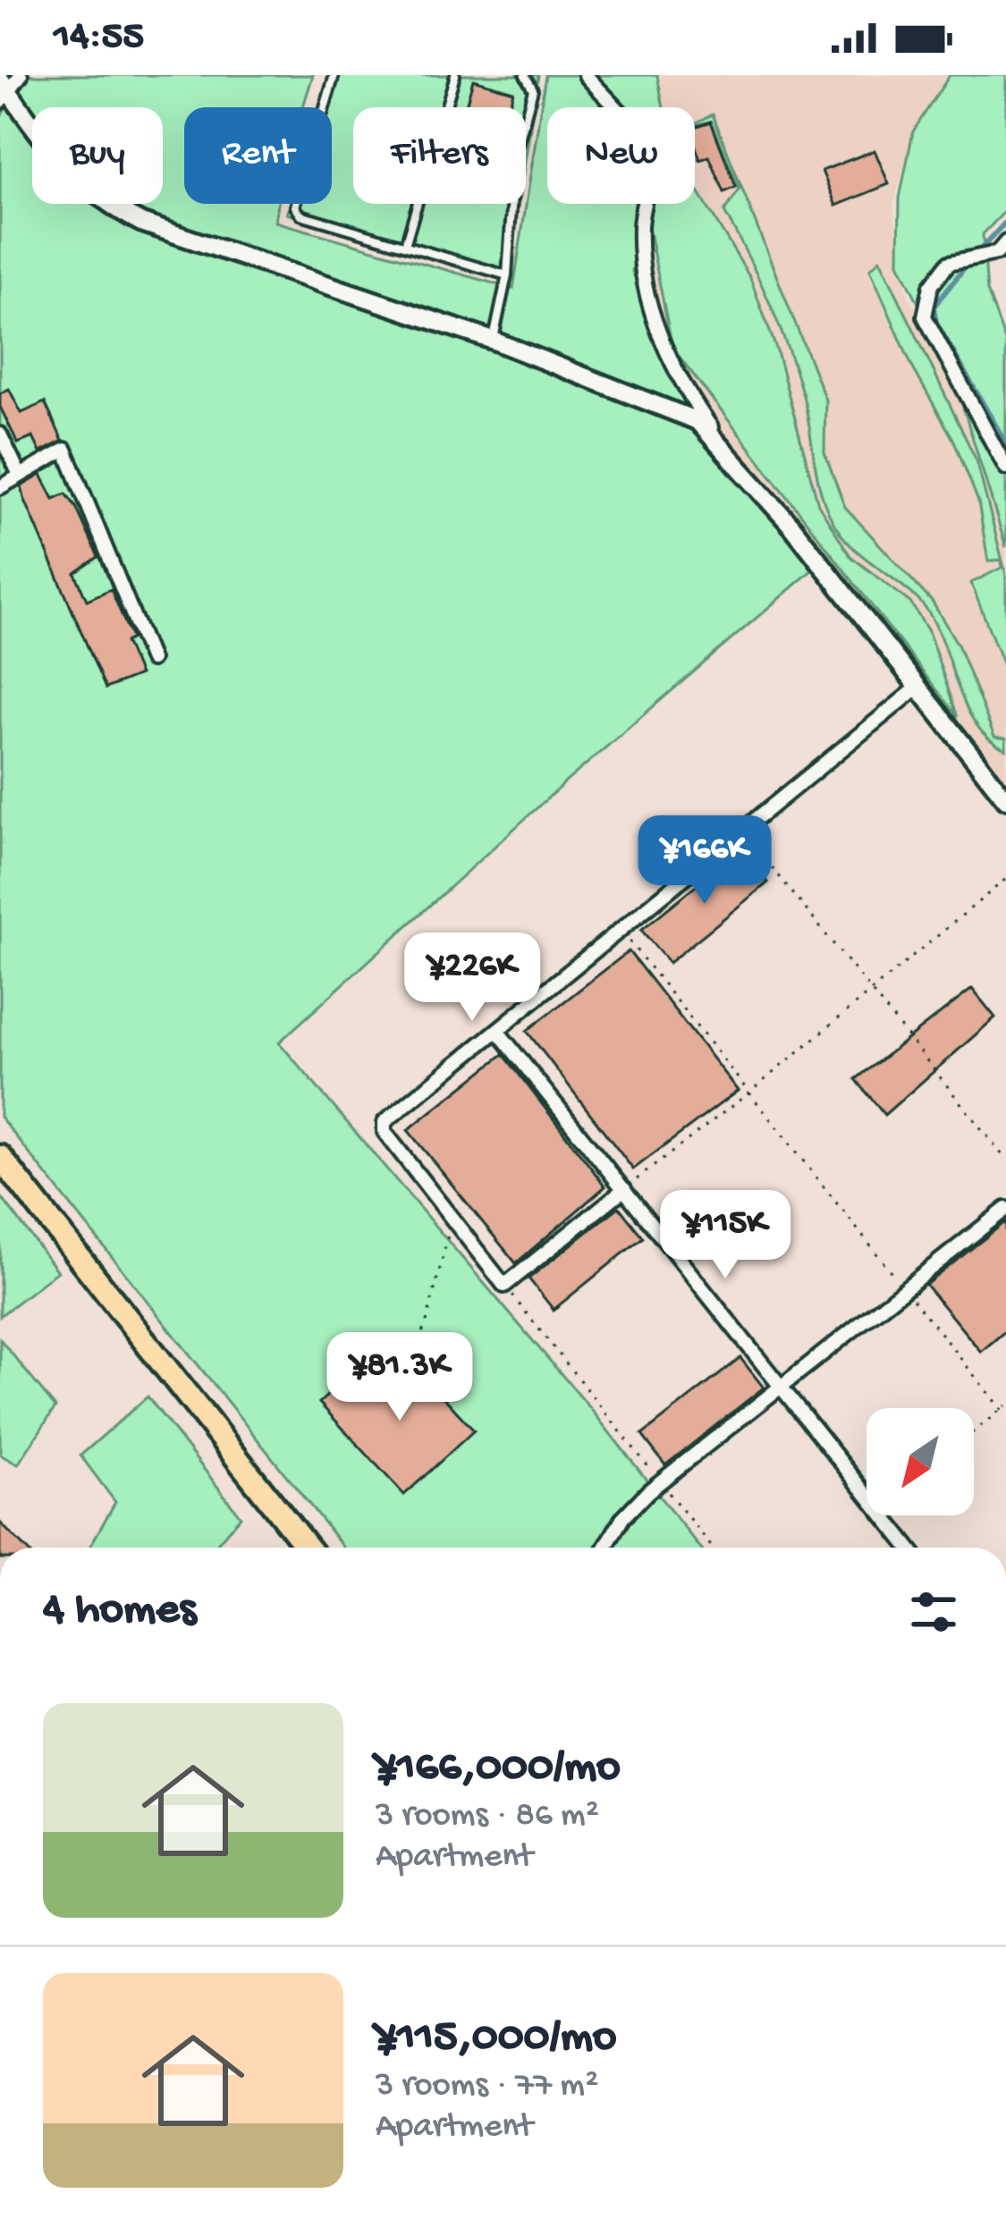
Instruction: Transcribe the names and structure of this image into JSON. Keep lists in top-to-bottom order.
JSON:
{
  "north": "bottom left",
  "page": {
    "status": "14:55",
    "chip": [
      "Buy",
      "Rent",
      "Filters",
      "New"
    ],
    "price": [
      "¥166K",
      "¥226K",
      "¥115K",
      "¥81.3K"
    ],
    "heading": "4 homes",
    "list": [
      {
        "name": "¥166,000/mo",
        "note": "3 rooms · 86 m² · Apartment"
      },
      {
        "name": "¥115,000/mo",
        "note": "3 rooms · 77 m² · Apartment"
      }
    ]
  }
}
